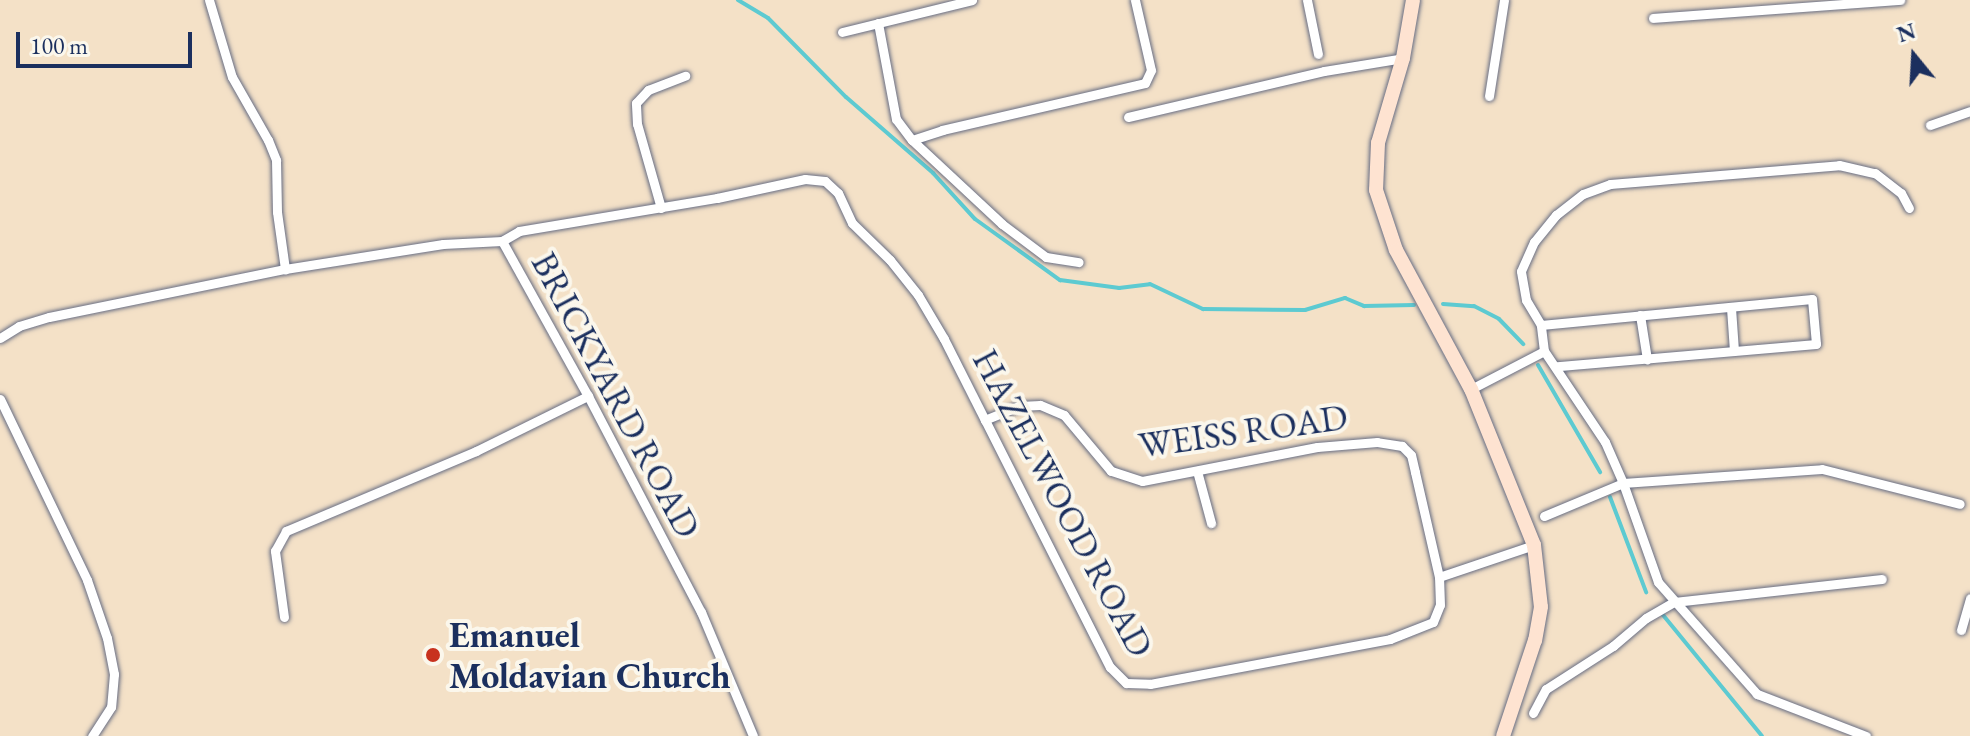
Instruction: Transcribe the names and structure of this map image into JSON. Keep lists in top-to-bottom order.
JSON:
{
  "streets": {
    "street": ["BRICKYARD ROAD", "WEISS ROAD", "HAZELWOOD ROAD"]
  },
  "crossings": [
    ["BRICKYARD ROAD", "HAZELWOOD ROAD"],
    ["WEISS ROAD", "HAZELWOOD ROAD"]
  ],
  "places": ["Emanuel Moldavian Church"],
  "scale_bar": "100 m",
  "north": "top"
}
